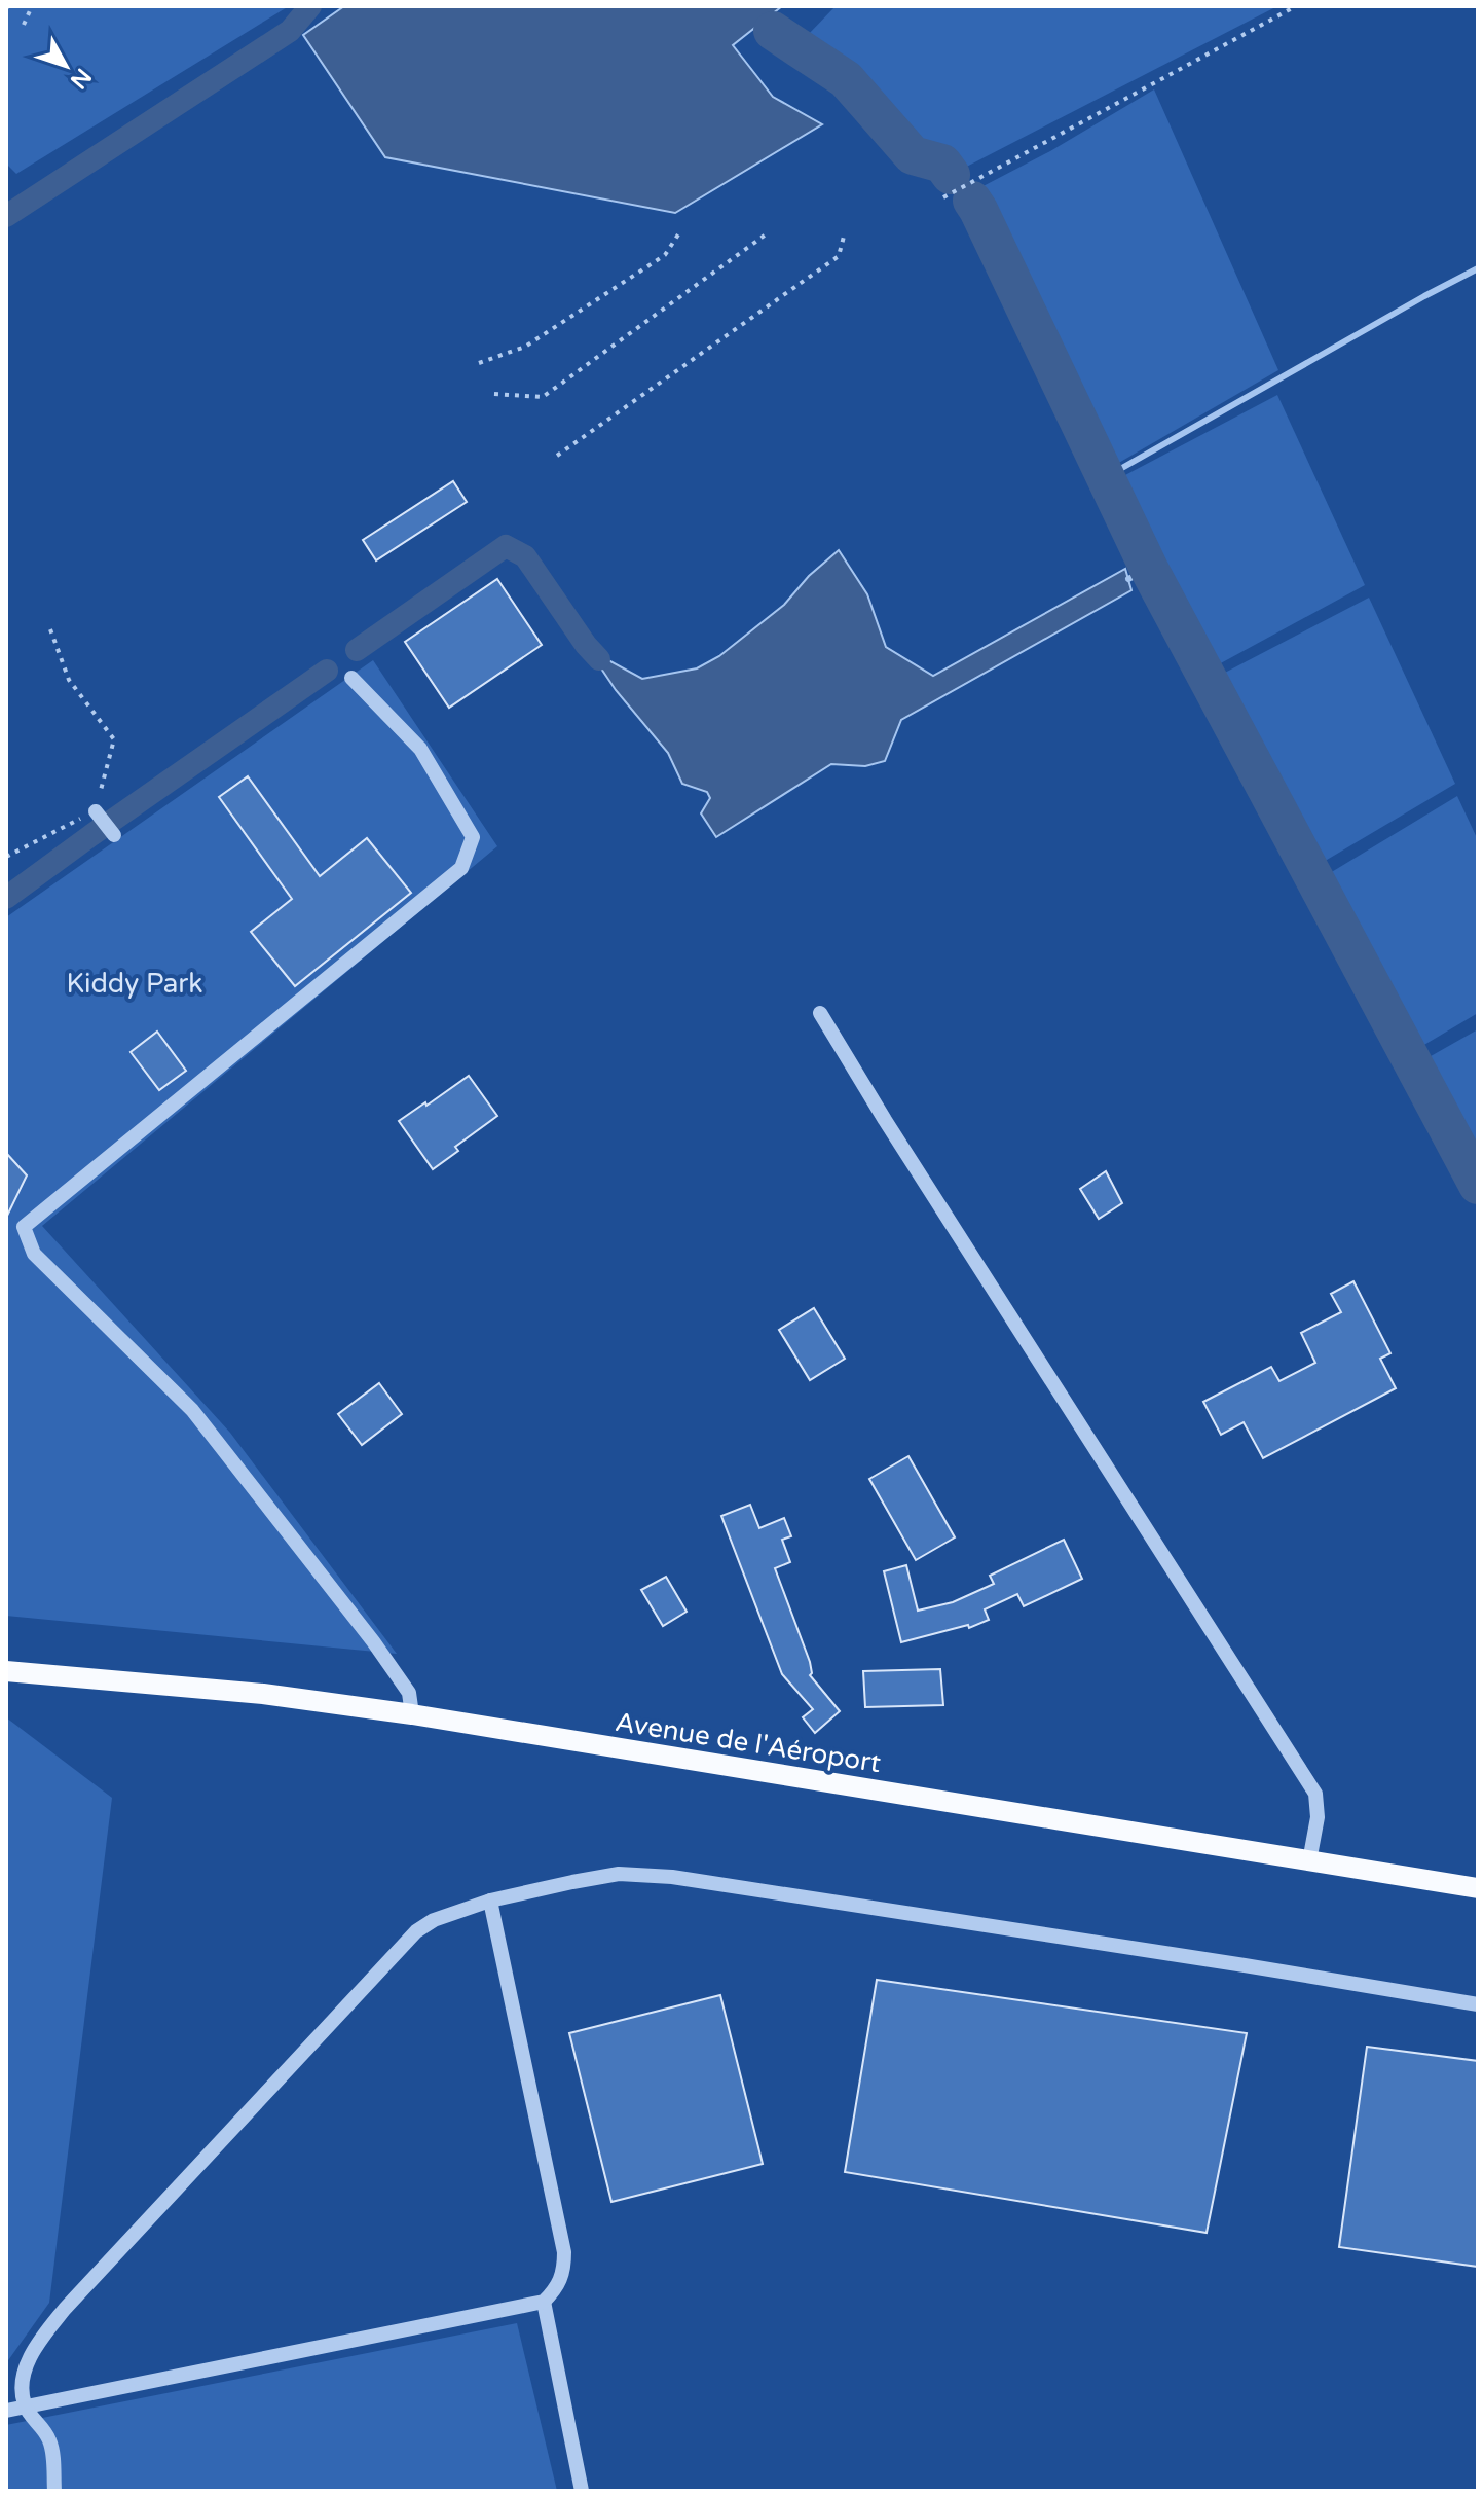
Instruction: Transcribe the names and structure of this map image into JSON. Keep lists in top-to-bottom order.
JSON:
{
  "streets": {
    "main road": ["Avenue de l'Aéroport"]
  },
  "parks": ["Kiddy Park"],
  "north": "bottom right"
}
